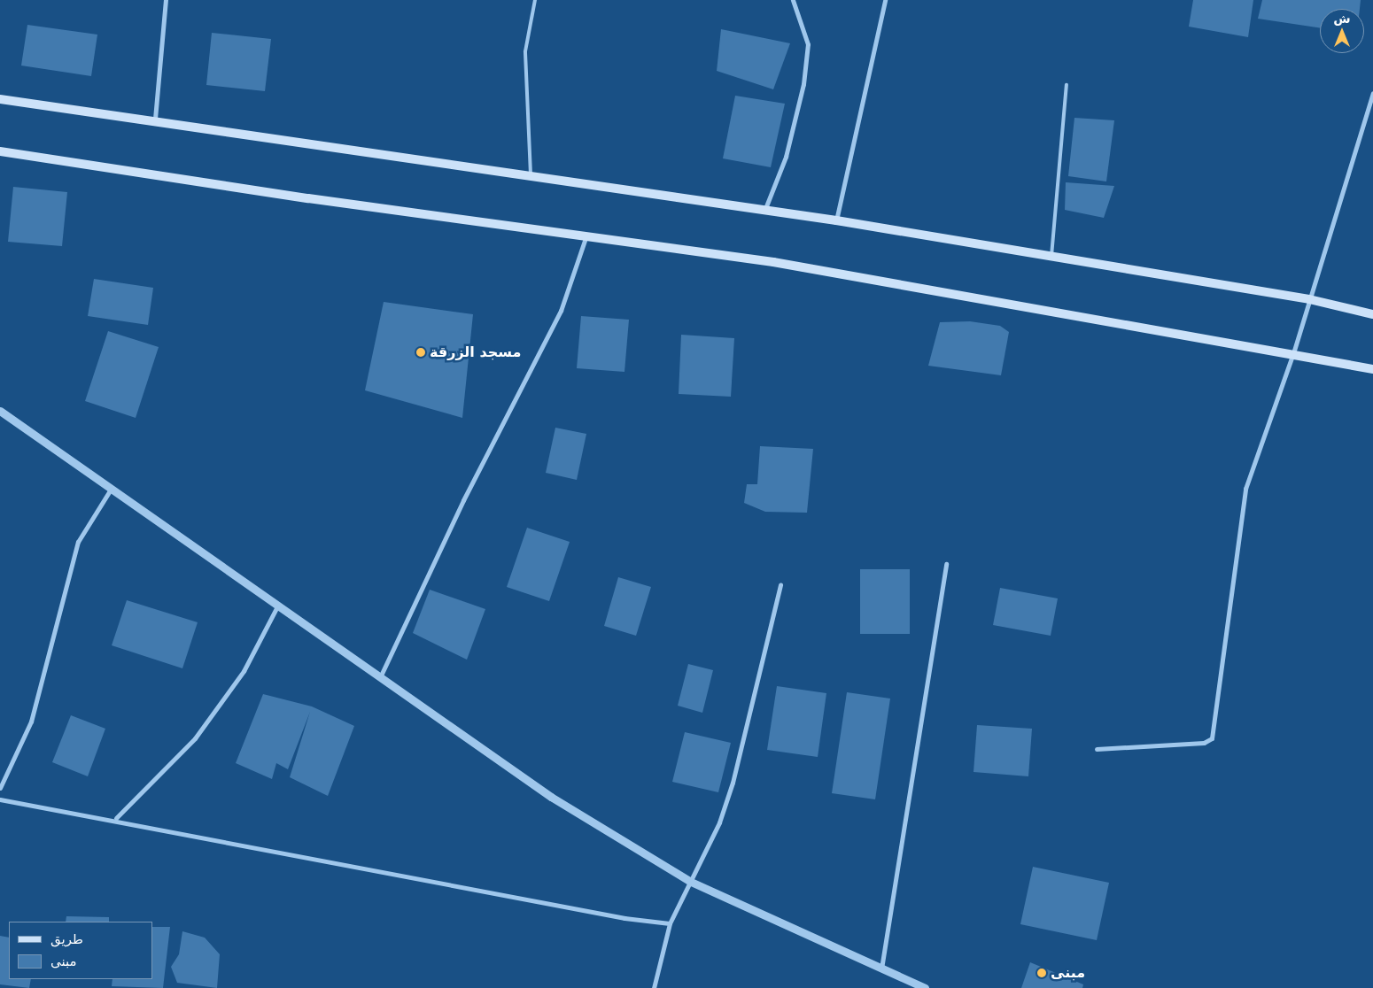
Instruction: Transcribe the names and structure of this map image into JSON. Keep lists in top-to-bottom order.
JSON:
{
  "places": ["مسجد الزرقة", "مبنى"],
  "legend": ["طريق", "مبنى"],
  "north": "top"
}
